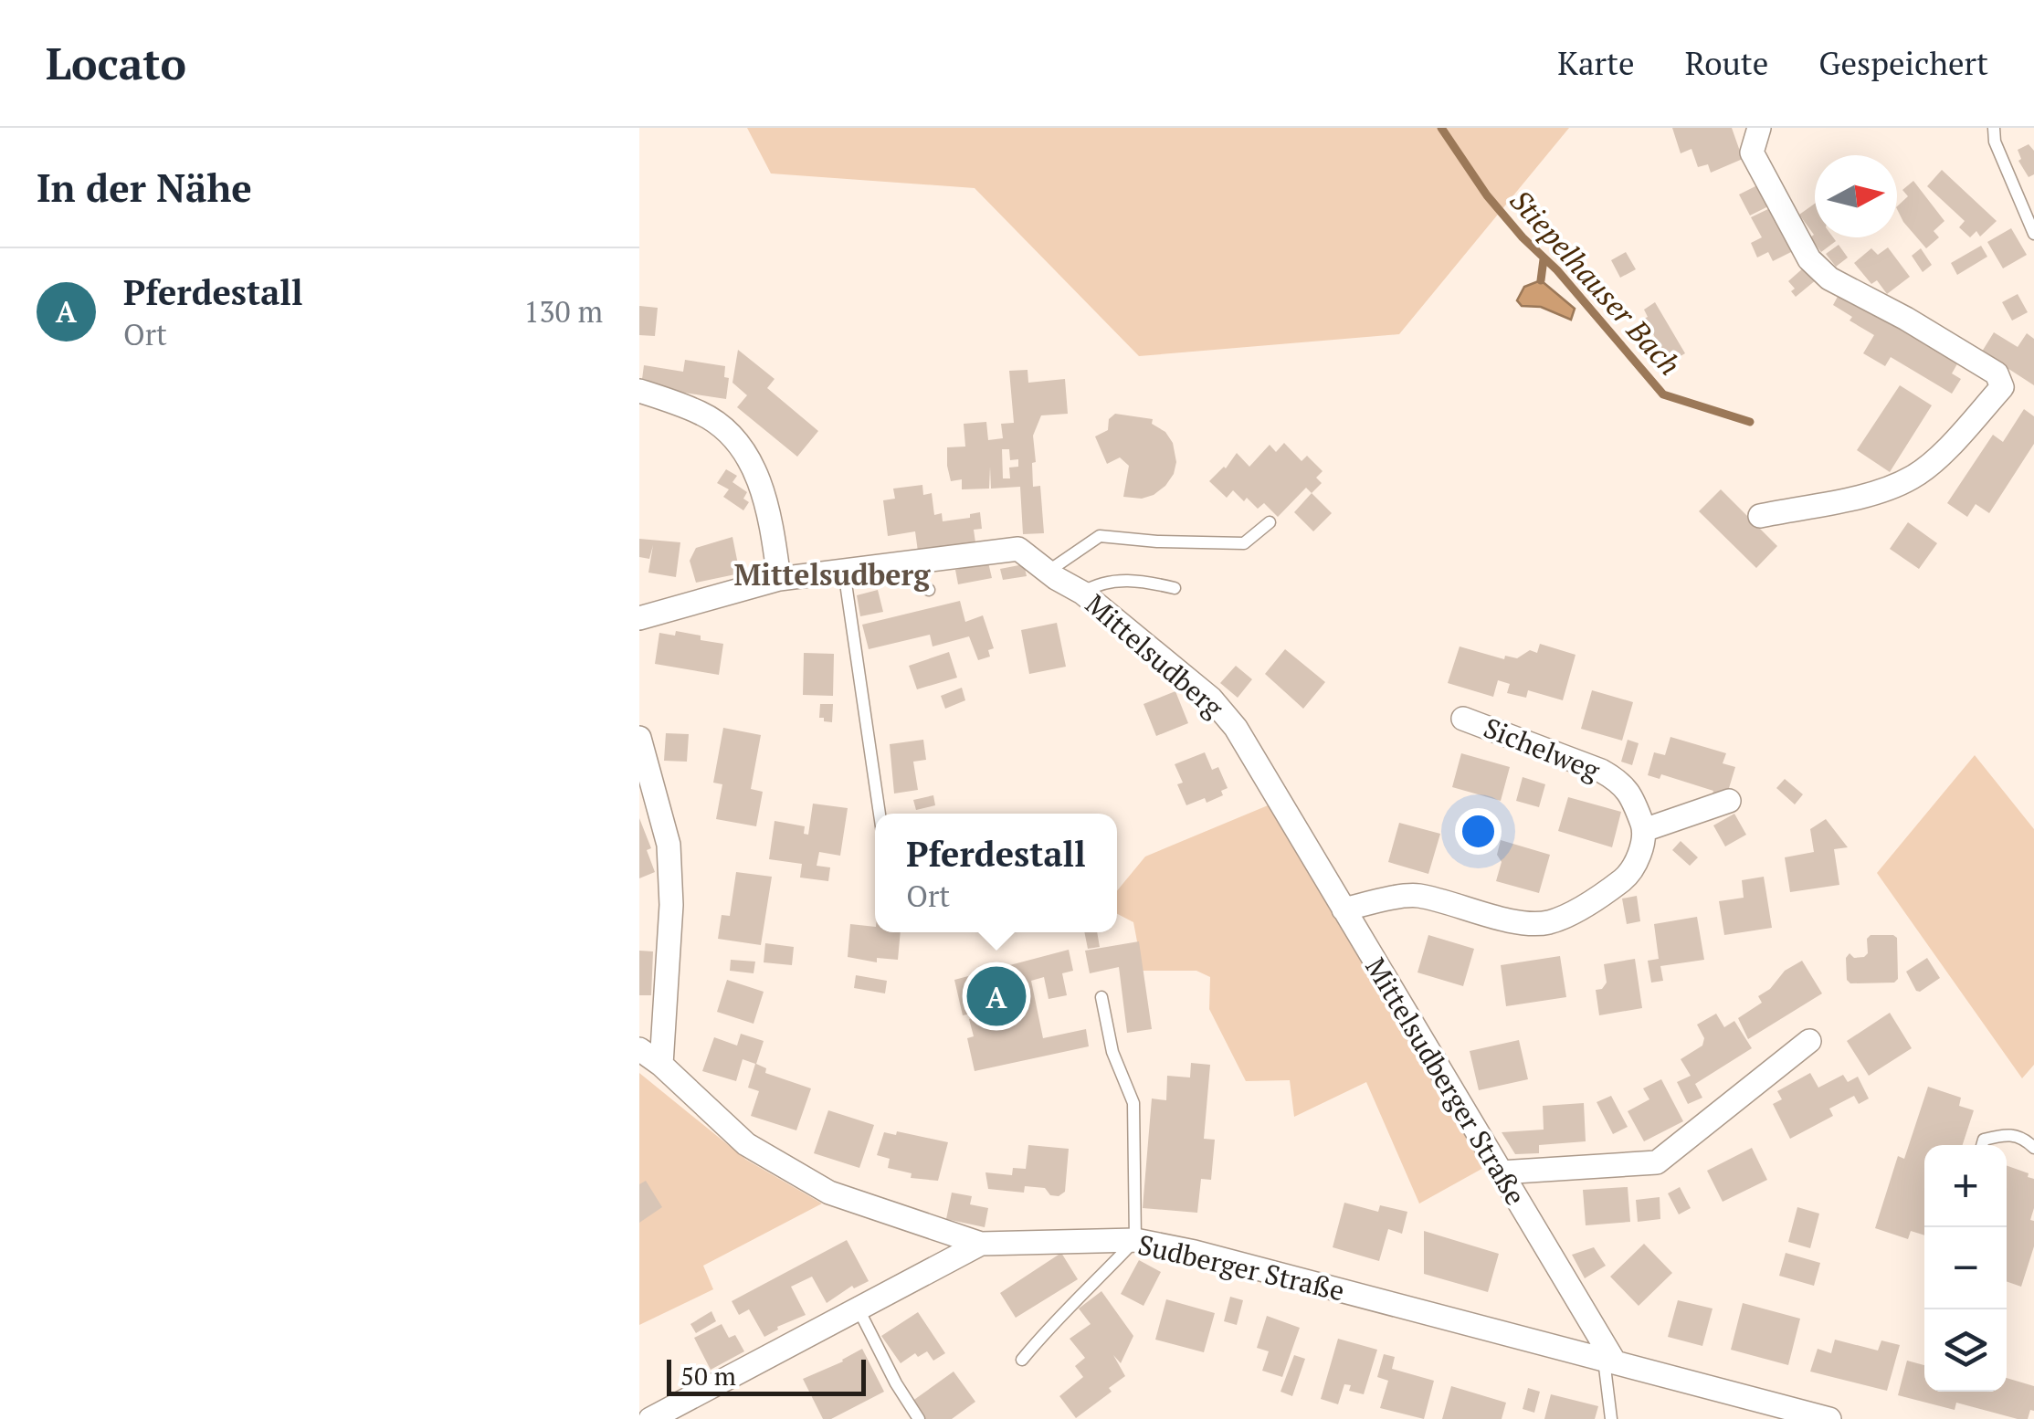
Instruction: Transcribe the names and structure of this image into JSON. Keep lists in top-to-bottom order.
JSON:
{
  "streets": {
    "street": [
      "Mittelsudberg",
      "Sichelweg",
      "Mittelsudberger Straße",
      "Sudberger Straße"
    ]
  },
  "crossings": [
    ["Mittelsudberg", "Mittelsudberger Straße"],
    ["Mittelsudberger Straße", "Sudberger Straße"]
  ],
  "districts": ["Mittelsudberg"],
  "water": ["Stiepelhauser Bach"],
  "scale_bar": "50 m",
  "north": "right",
  "page": {
    "header": "Locato",
    "nav": ["Karte", "Route", "Gespeichert"],
    "heading": "In der Nähe",
    "list": [
      {
        "mark": "A",
        "name": "Pferdestall",
        "note": "Ort",
        "value": "130 m"
      }
    ],
    "popup": ["Pferdestall", "Ort"],
    "pins": "A",
    "map_buttons": ["+", "−"],
    "scale": "50 m"
  }
}
